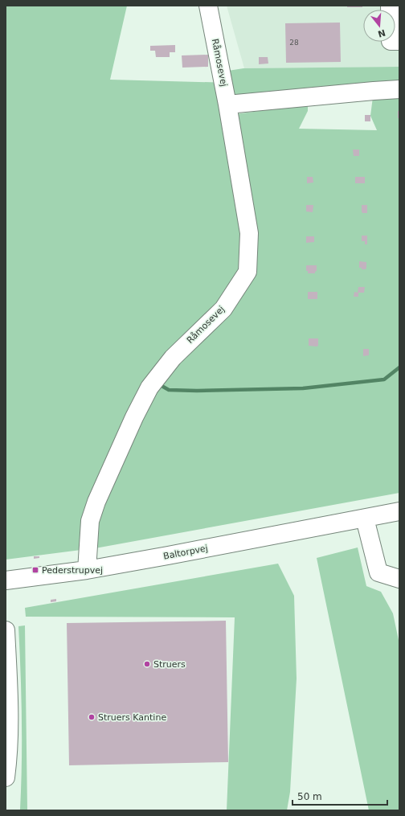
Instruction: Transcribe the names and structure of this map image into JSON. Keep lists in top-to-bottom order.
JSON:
{
  "streets": {
    "street": ["Råmosevej", "Baltorpvej"]
  },
  "crossings": [
    ["Råmosevej", "Baltorpvej"]
  ],
  "places": {
    "transit": ["Pederstrupvej"],
    "other": ["Struers", "Struers Kantine"]
  },
  "house_numbers": ["28"],
  "scale_bar": "50 m",
  "north": "bottom"
}
